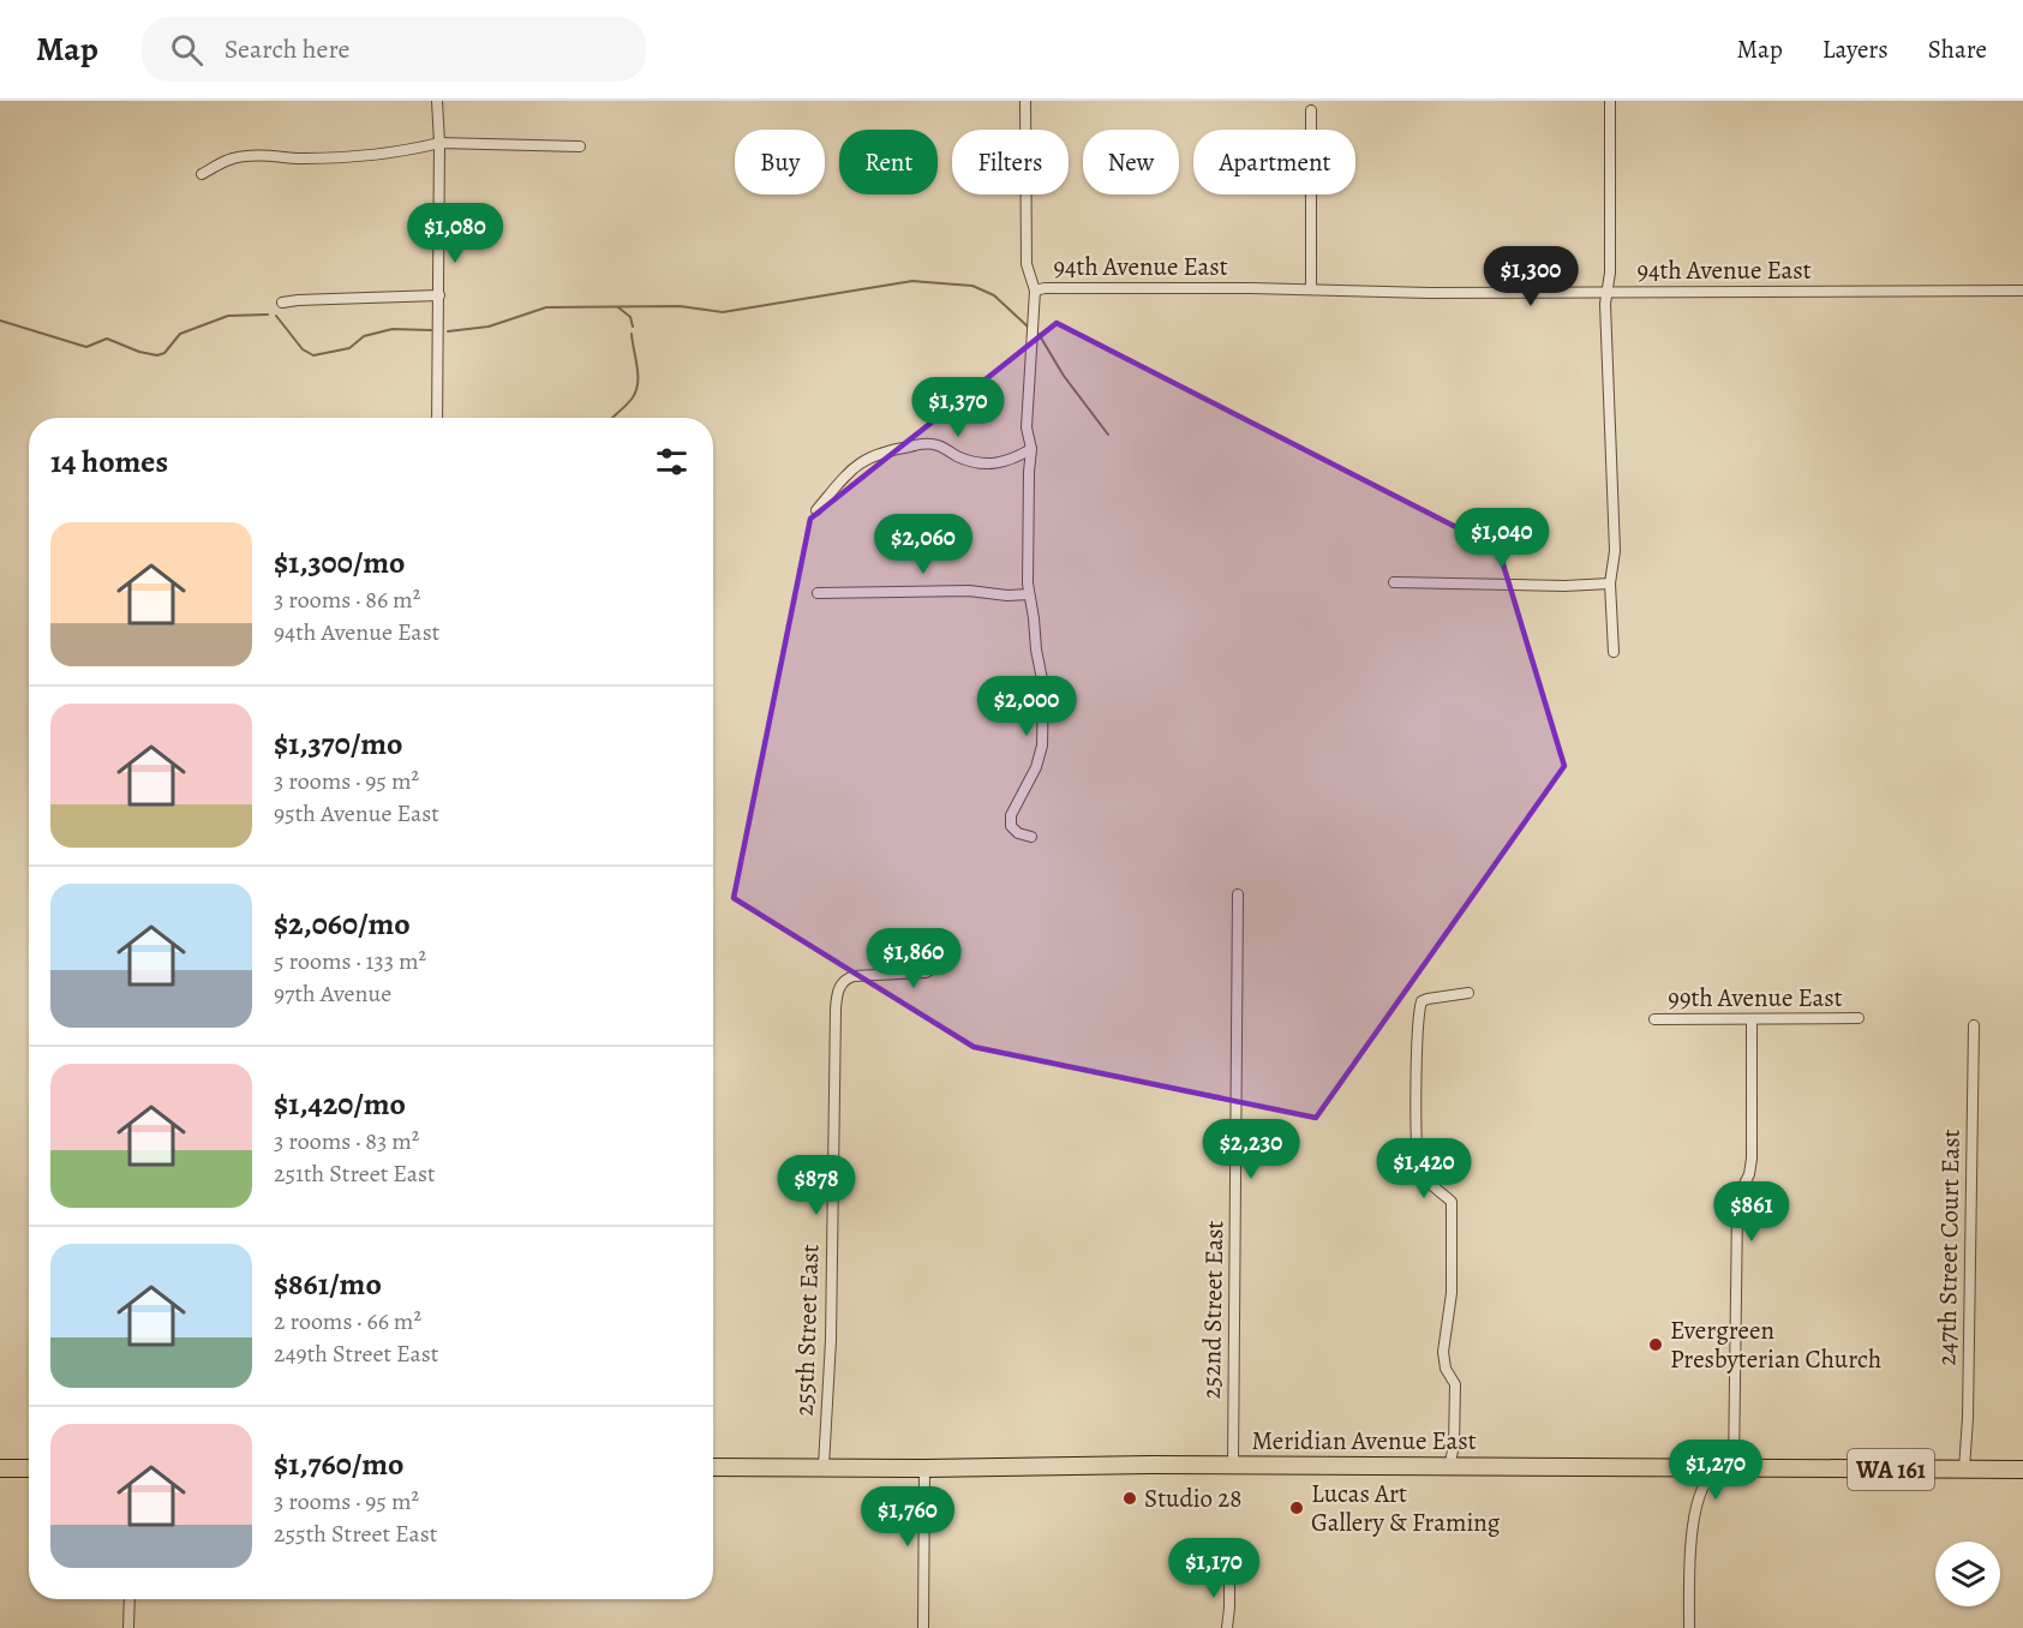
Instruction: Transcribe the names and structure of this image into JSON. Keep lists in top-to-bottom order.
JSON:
{
  "streets": {
    "main road": ["Meridian Avenue East", "WA 161"],
    "street": [
      "94th Avenue East",
      "99th Avenue East",
      "247th Street Court East",
      "252nd Street East",
      "255th Street East"
    ]
  },
  "crossings": [
    ["247th Street Court East", "Meridian Avenue East"],
    ["252nd Street East", "Meridian Avenue East"],
    ["255th Street East", "Meridian Avenue East"]
  ],
  "places": ["Evergreen Presbyterian Church", "Studio 28", "Lucas Art Gallery & Framing"],
  "page": {
    "header": "Map",
    "search": "Search here",
    "nav": ["Map", "Layers", "Share"],
    "chip": [
      "Buy",
      "Rent",
      "Filters",
      "New",
      "Apartment"
    ],
    "price": [
      "$1,080",
      "$1,300",
      "$1,370",
      "$1,040",
      "$2,060",
      "$2,000",
      "$1,860",
      "$2,230",
      "$1,420",
      "$878",
      "$861",
      "$1,270",
      "$1,760",
      "$1,170"
    ],
    "heading": "14 homes",
    "list": [
      {
        "name": "$1,300/mo",
        "note": "3 rooms · 86 m² · 94th Avenue East"
      },
      {
        "name": "$1,370/mo",
        "note": "3 rooms · 95 m² · 95th Avenue East"
      },
      {
        "name": "$2,060/mo",
        "note": "5 rooms · 133 m² · 97th Avenue"
      },
      {
        "name": "$1,420/mo",
        "note": "3 rooms · 83 m² · 251th Street East"
      },
      {
        "name": "$861/mo",
        "note": "2 rooms · 66 m² · 249th Street East"
      },
      {
        "name": "$1,760/mo",
        "note": "3 rooms · 95 m² · 255th Street East"
      }
    ]
  }
}
